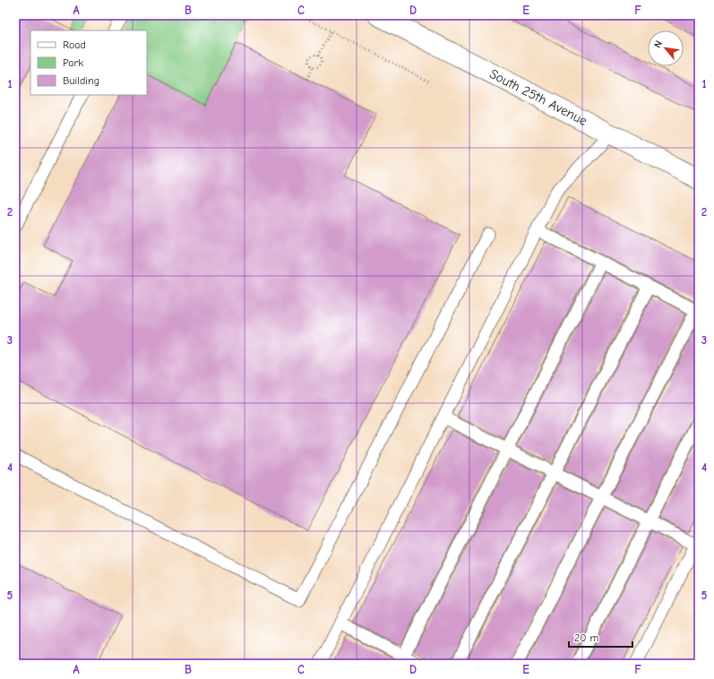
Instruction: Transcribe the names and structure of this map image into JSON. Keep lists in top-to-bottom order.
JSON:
{
  "streets": {
    "main road": ["South 25th Avenue"]
  },
  "legend": ["Road", "Park", "Building"],
  "scale_bar": "20 m",
  "north": "top left",
  "grid": {
    "columns": [
      "A",
      "B",
      "C",
      "D",
      "E",
      "F"
    ],
    "rows": [
      "1",
      "2",
      "3",
      "4",
      "5"
    ]
  }
}
